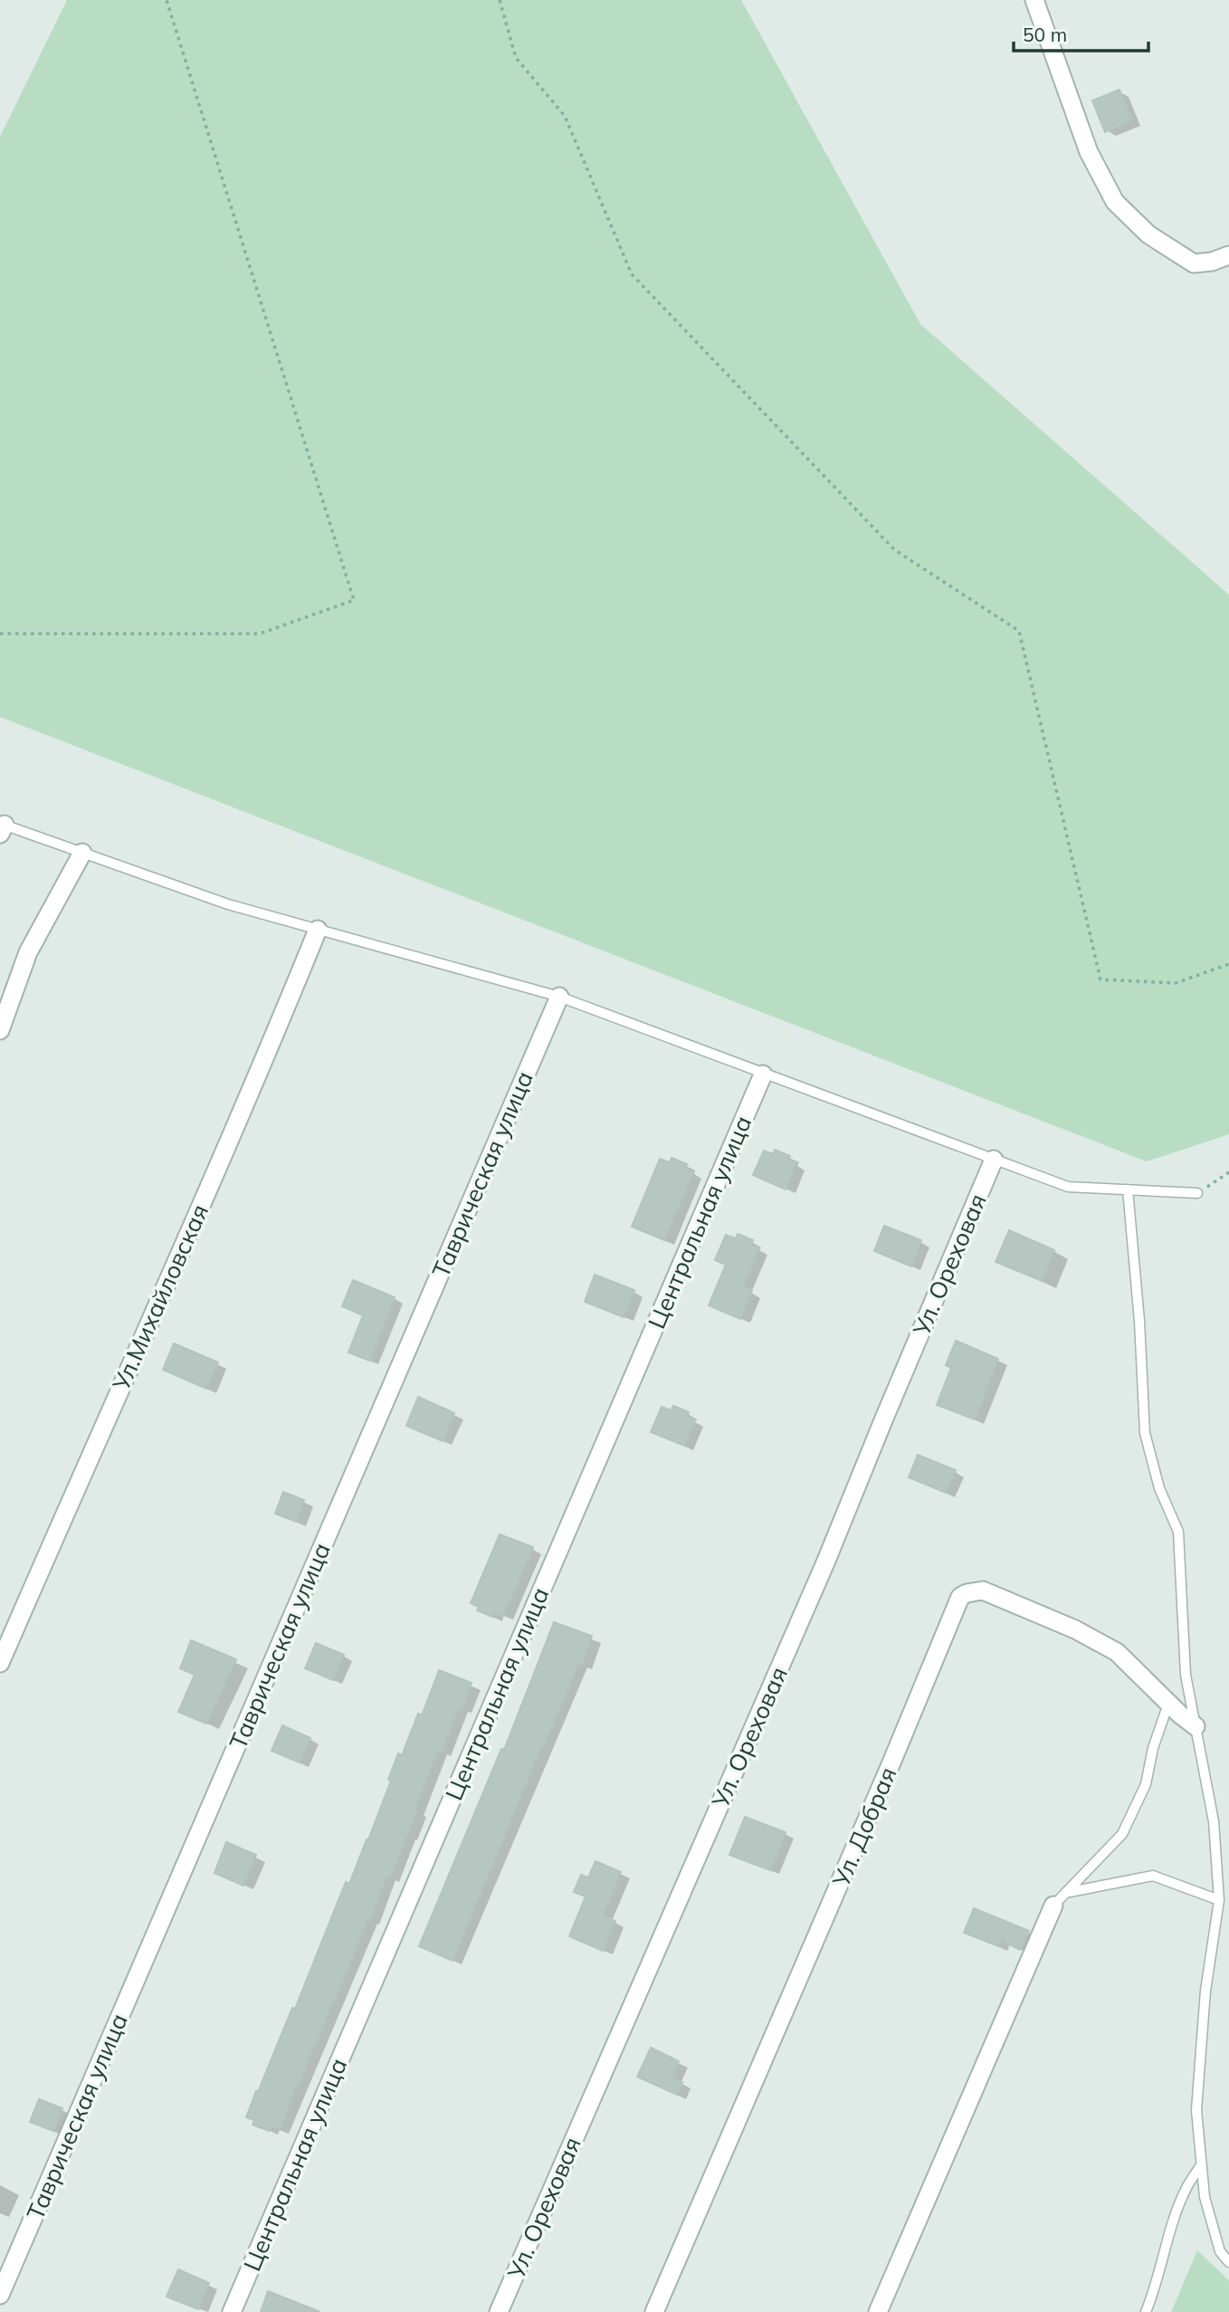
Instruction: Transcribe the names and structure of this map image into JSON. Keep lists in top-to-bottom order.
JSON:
{
  "streets": {
    "street": [
      "Таврическая улица",
      "Центральная улица",
      "Ул. Ореховая",
      "Ул.Михайловская",
      "Ул. Добрая"
    ]
  },
  "scale_bar": "50 m"
}
